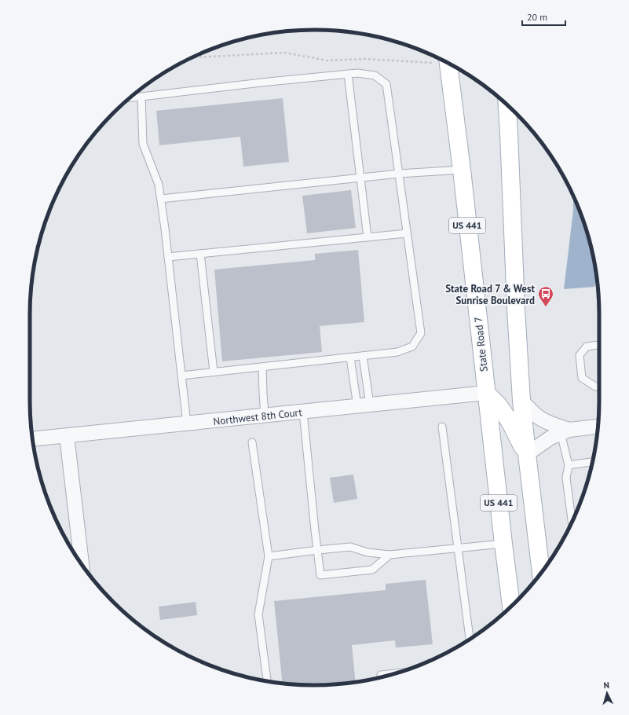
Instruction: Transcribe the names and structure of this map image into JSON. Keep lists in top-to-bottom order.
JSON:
{
  "streets": {
    "main road": ["US 441", "State Road 7"],
    "street": ["Northwest 8th Court"]
  },
  "crossings": [
    ["State Road 7", "Northwest 8th Court"]
  ],
  "places": {
    "bus stop": ["State Road 7 & West Sunrise Boulevard"]
  },
  "scale_bar": "20 m",
  "north": "top"
}
